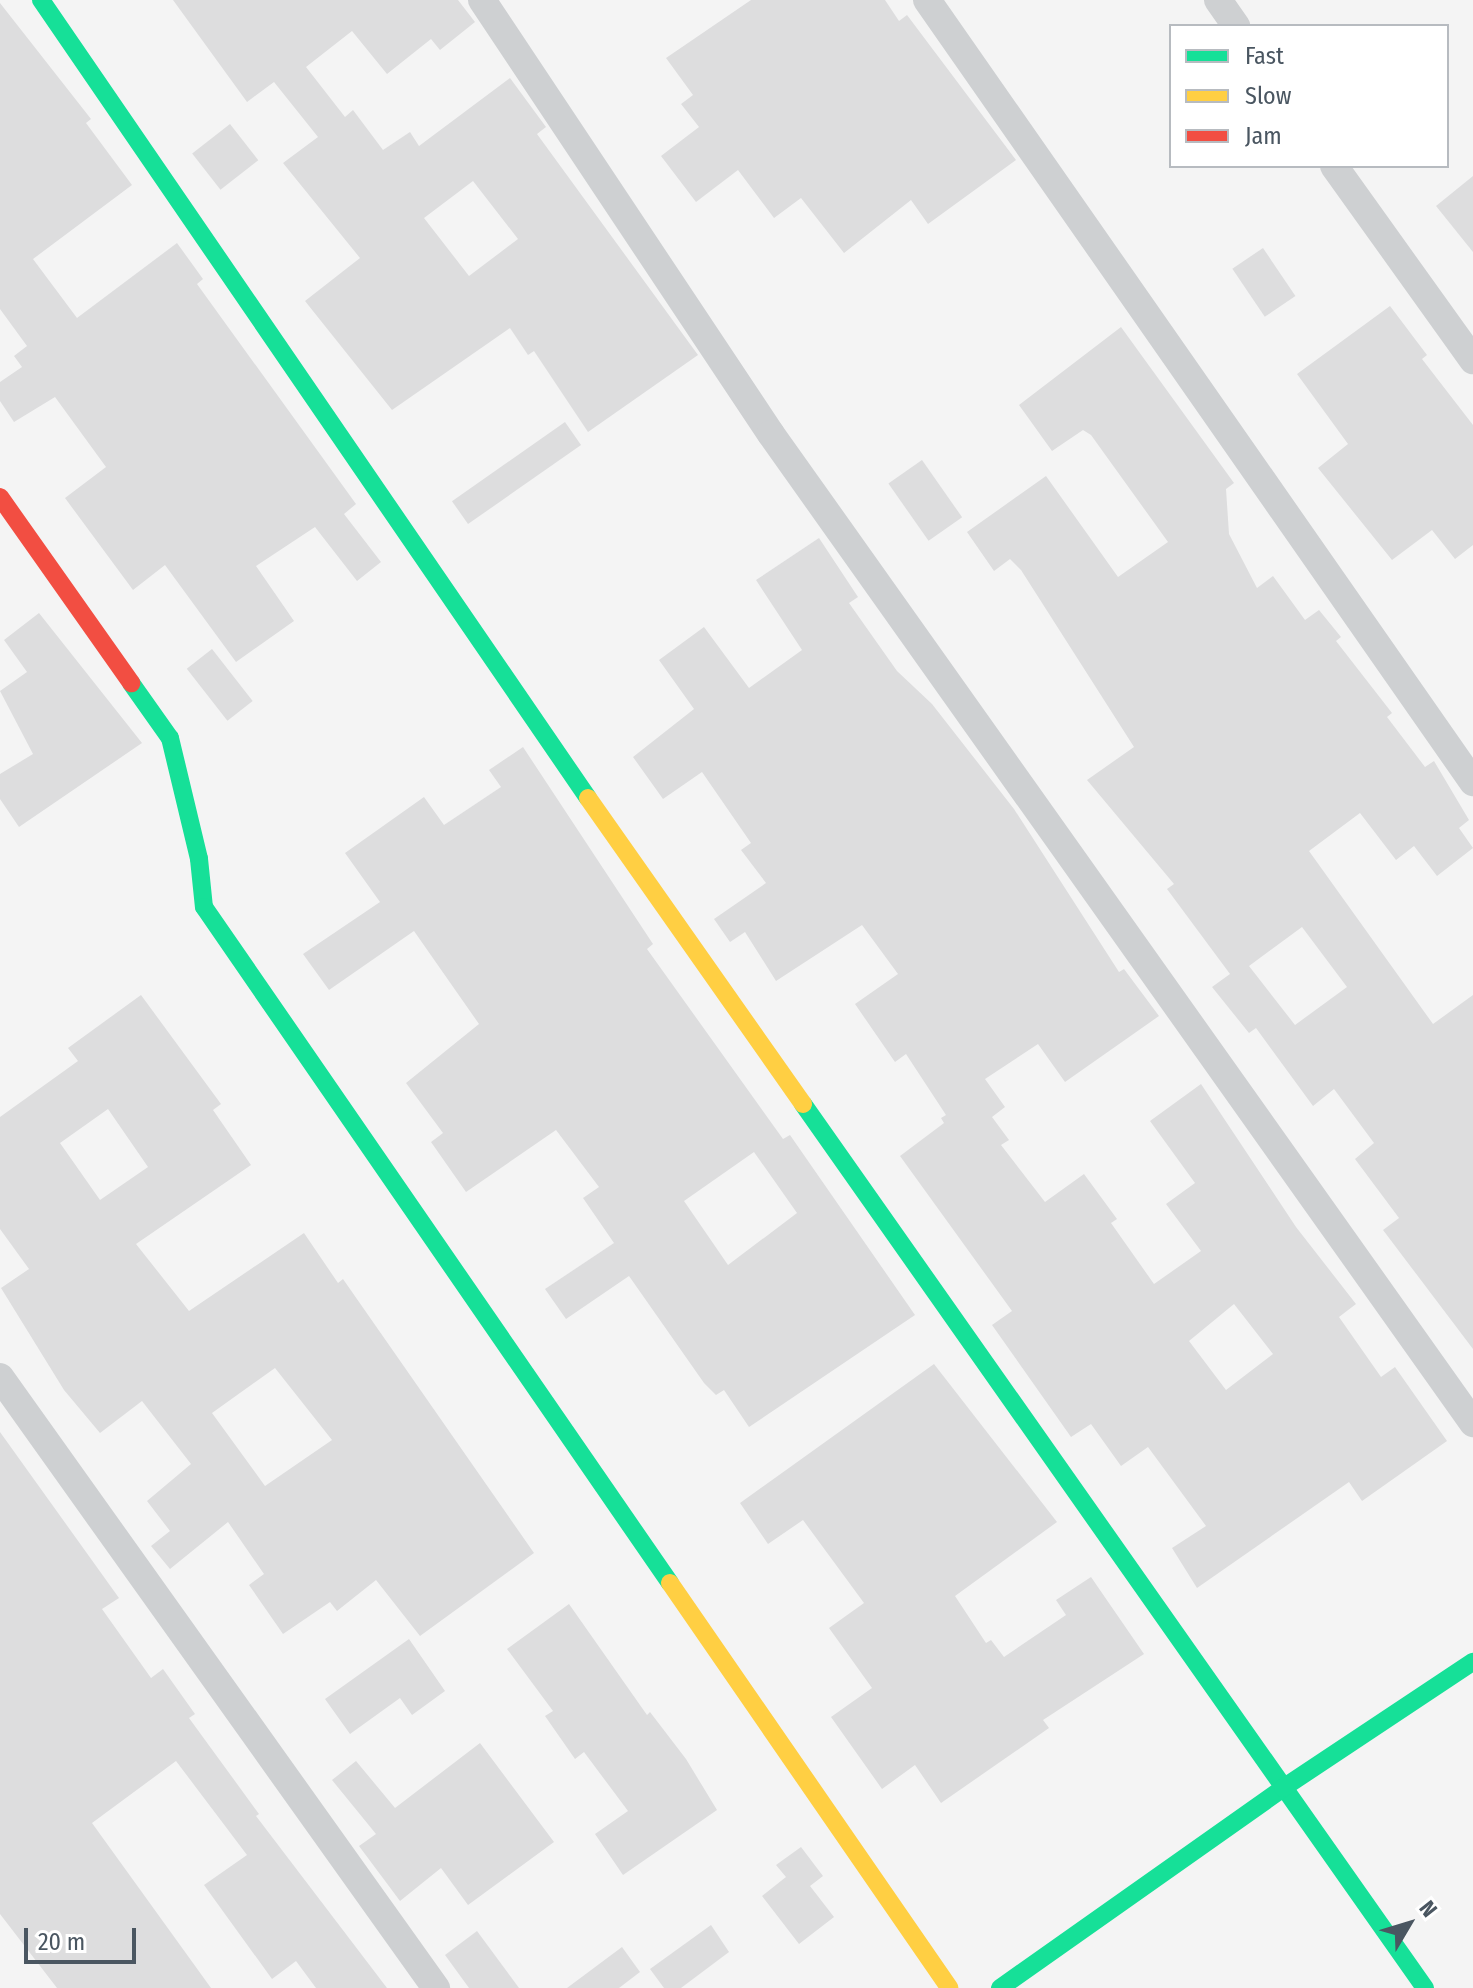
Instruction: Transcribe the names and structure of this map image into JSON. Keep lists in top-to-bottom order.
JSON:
{
  "legend": ["Fast", "Slow", "Jam"],
  "scale_bar": "20 m",
  "north": "top right"
}
